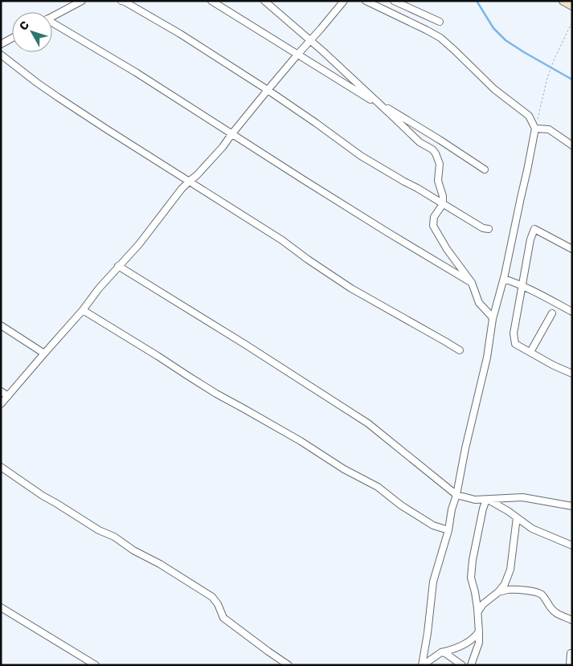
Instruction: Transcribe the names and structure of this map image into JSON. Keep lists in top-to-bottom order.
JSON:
{
  "north": "top left"
}
